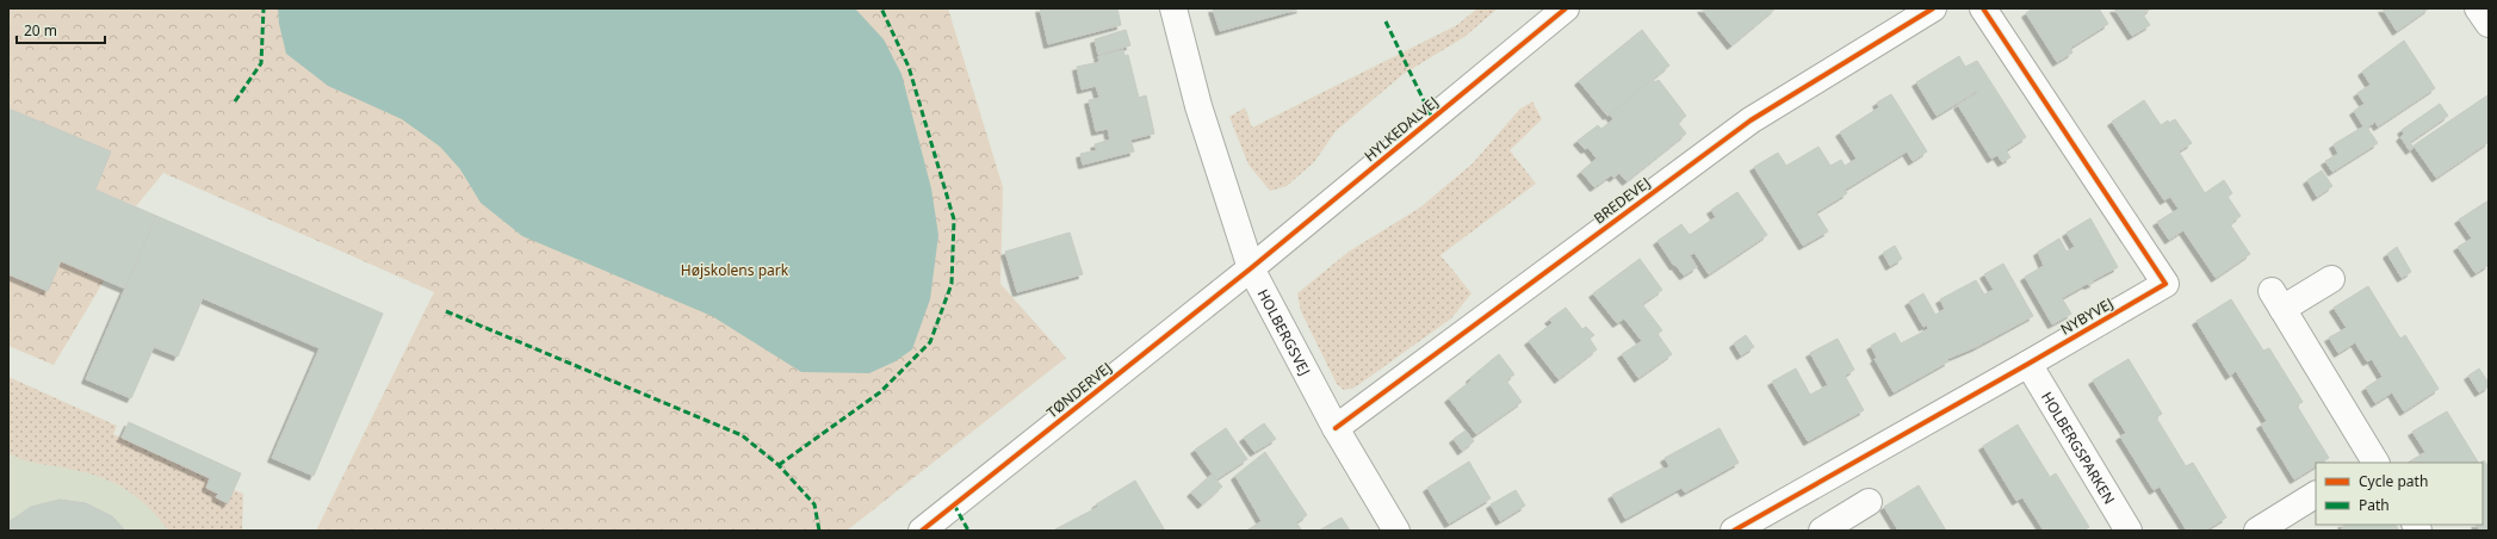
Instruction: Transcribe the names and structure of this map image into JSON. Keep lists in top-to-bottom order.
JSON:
{
  "streets": {
    "street": [
      "HYLKEDALVEJ",
      "BREDEVEJ",
      "NYBYVEJ",
      "HOLBERGSVEJ",
      "TØNDERVEJ",
      "HOLBERGSPARKEN"
    ]
  },
  "crossings": [
    ["HYLKEDALVEJ", "HOLBERGSVEJ"],
    ["HYLKEDALVEJ", "TØNDERVEJ"],
    ["BREDEVEJ", "HOLBERGSVEJ"],
    ["NYBYVEJ", "HOLBERGSPARKEN"],
    ["HOLBERGSVEJ", "TØNDERVEJ"]
  ],
  "parks": ["Højskolens park"],
  "legend": ["Cycle path", "Path"],
  "scale_bar": "20 m"
}
